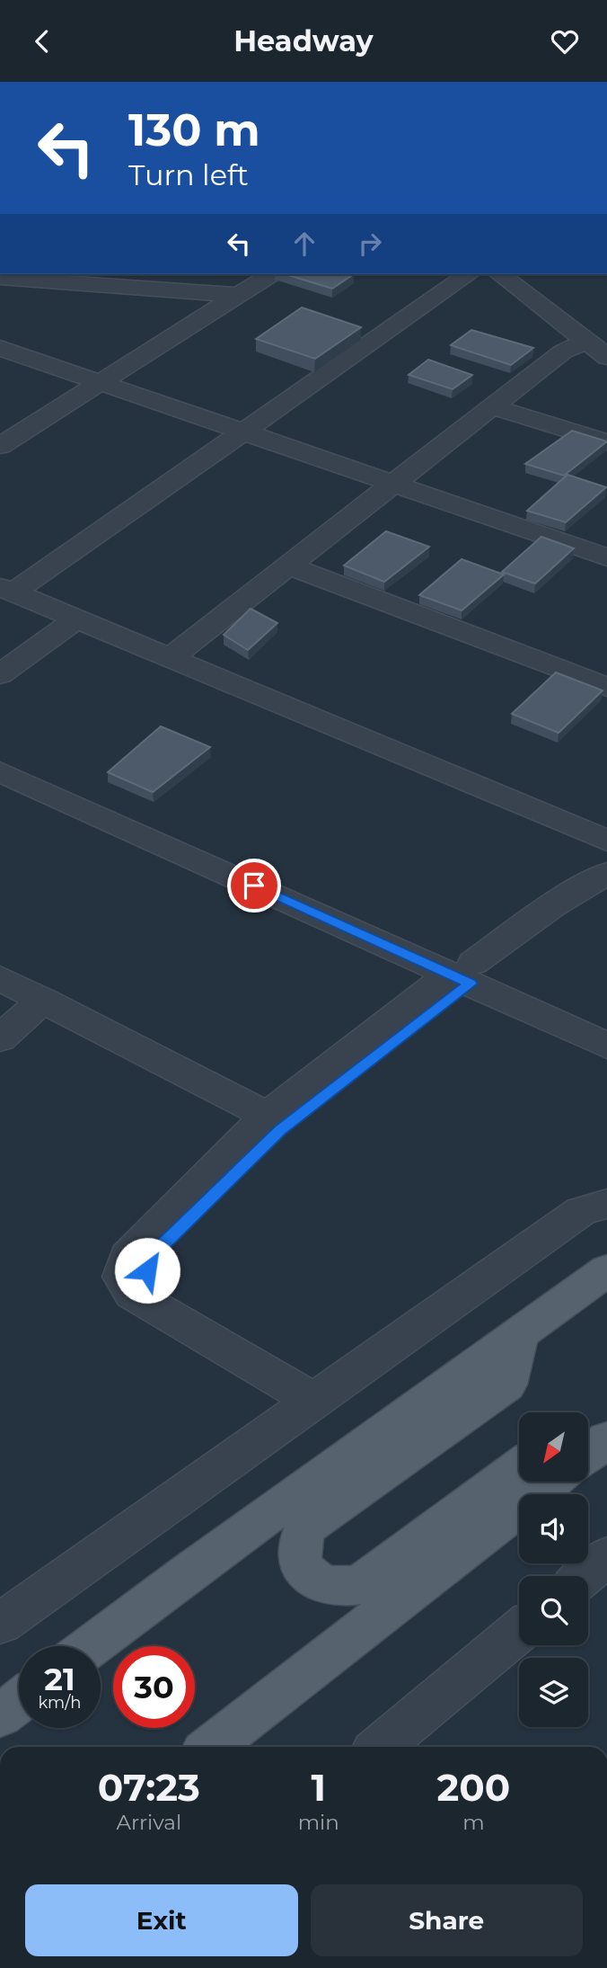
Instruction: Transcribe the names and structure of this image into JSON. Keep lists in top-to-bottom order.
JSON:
{
  "north": "bottom left",
  "page": {
    "header": "Headway",
    "turn": ["130 m", "Turn left"],
    "speed": "21 km/h",
    "limit": "30",
    "eta": [
      "07:23",
      "Arrival",
      "1",
      "min",
      "200",
      "m"
    ],
    "buttons": ["Exit", "Share"]
  }
}
